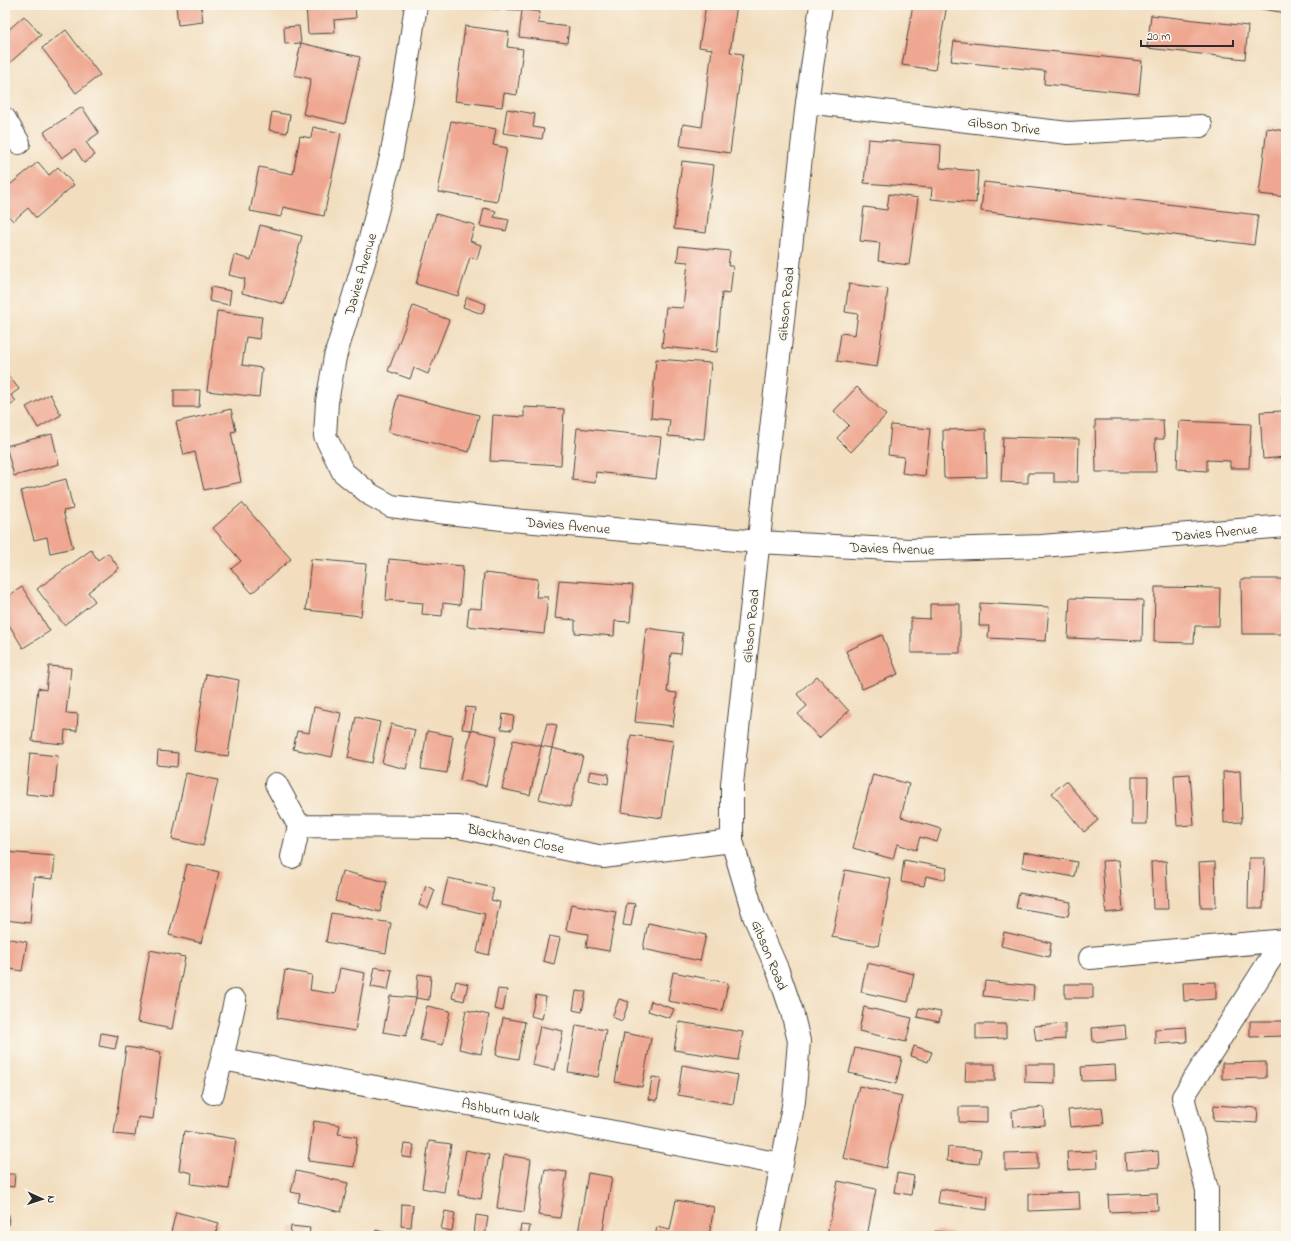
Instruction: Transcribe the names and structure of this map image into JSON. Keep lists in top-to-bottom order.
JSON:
{
  "streets": {
    "street": [
      "Gibson Drive",
      "Davies Avenue",
      "Gibson Road",
      "Blackhaven Close",
      "Ashburn Walk"
    ]
  },
  "crossings": [
    ["Gibson Drive", "Gibson Road"],
    ["Davies Avenue", "Gibson Road"],
    ["Gibson Road", "Blackhaven Close"],
    ["Gibson Road", "Ashburn Walk"]
  ],
  "scale_bar": "20 m",
  "north": "right"
}
